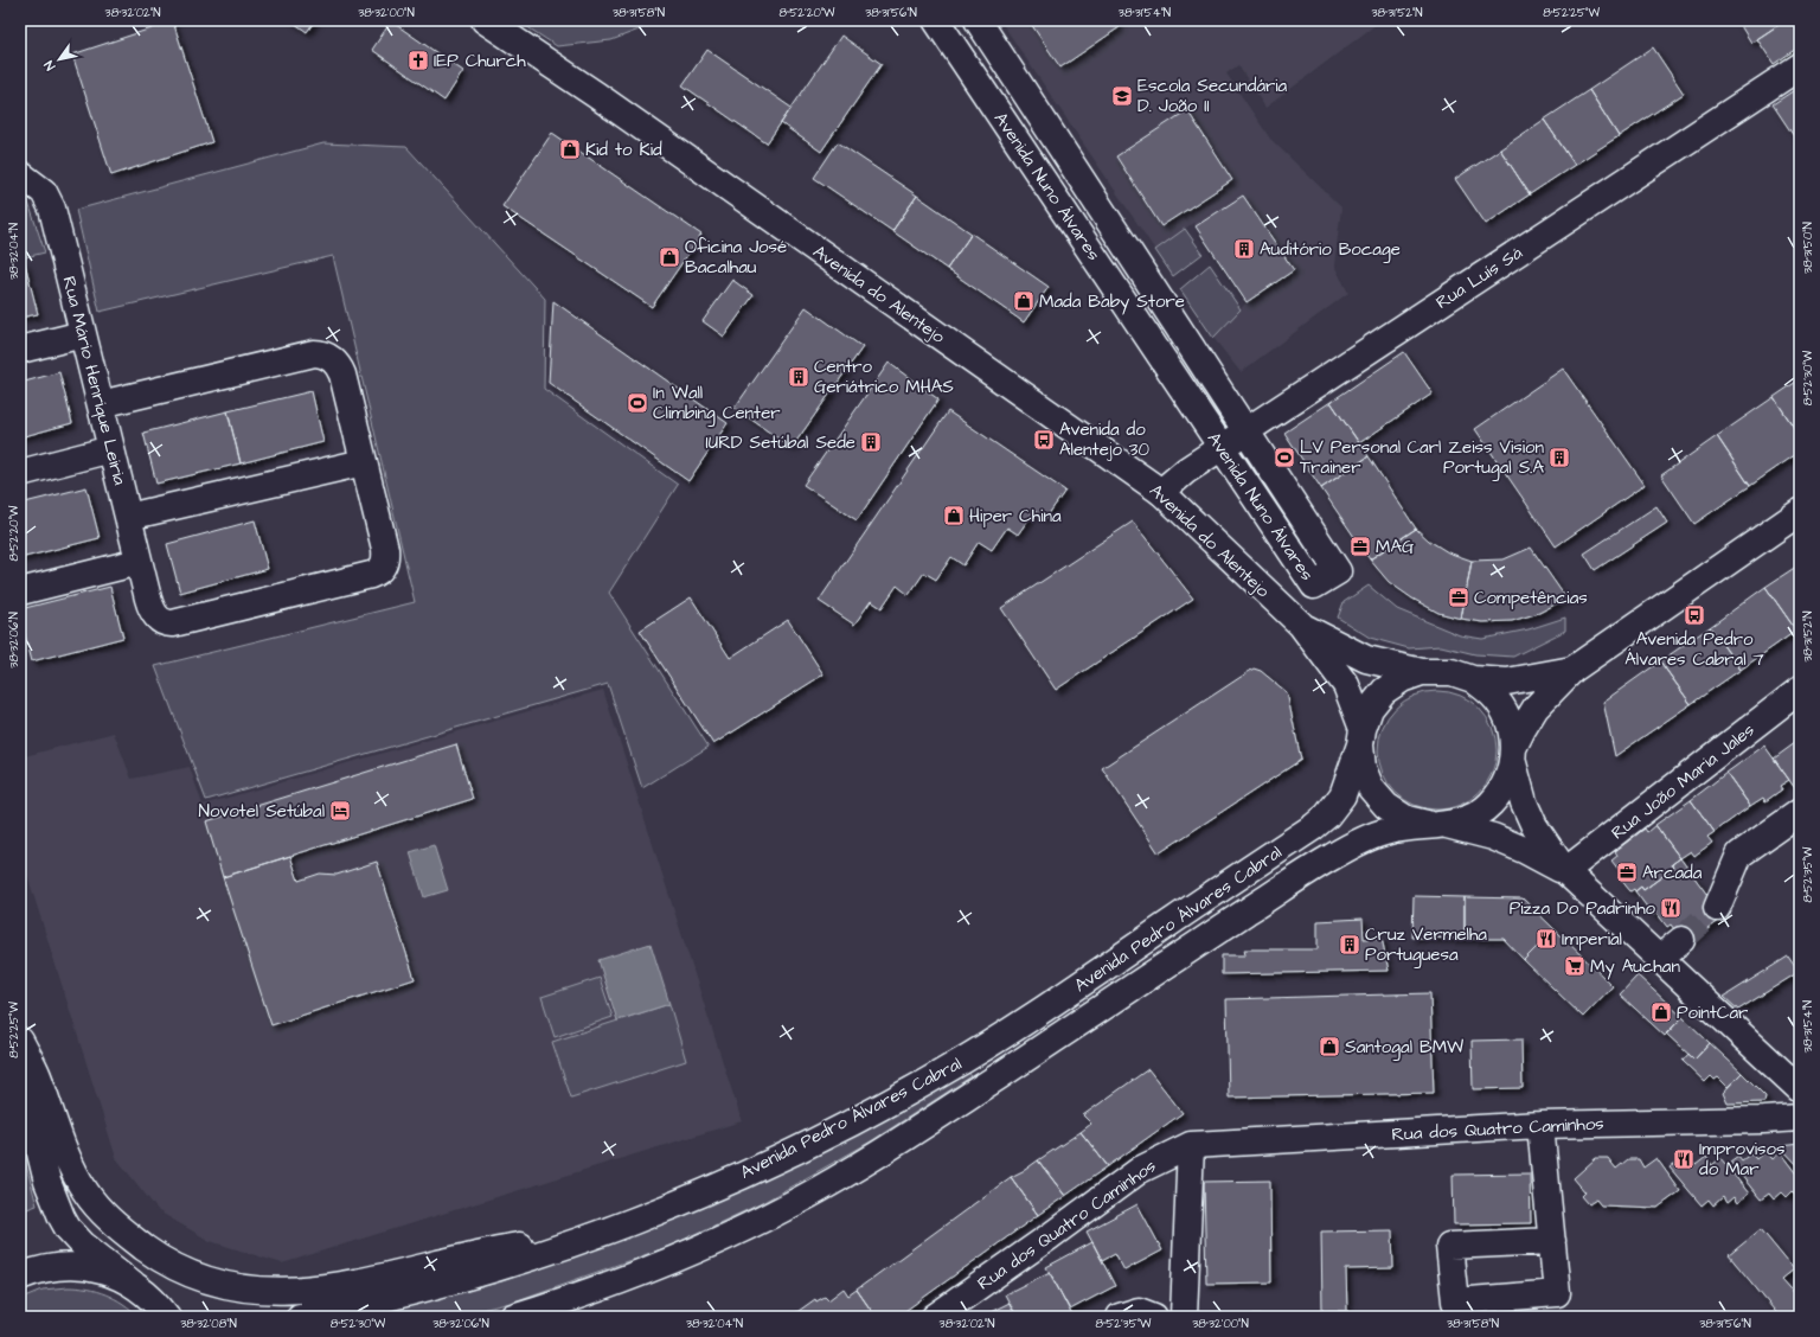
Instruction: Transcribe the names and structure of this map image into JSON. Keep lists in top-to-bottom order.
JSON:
{
  "streets": {
    "main road": [
      "Avenida Nuno Álvares",
      "Rua Luís Sá",
      "Avenida do Alentejo",
      "Rua Mário Henrique Leiria",
      "Rua João Maria Jales",
      "Avenida Pedro Álvares Cabral",
      "Rua dos Quatro Caminhos"
    ]
  },
  "crossings": [
    ["Avenida Nuno Álvares", "Rua Luís Sá"],
    ["Rua Luís Sá", "Avenida do Alentejo"],
    ["Avenida do Alentejo", "Avenida Pedro Álvares Cabral"]
  ],
  "places": {
    "church": ["IEP Church"],
    "school or university": ["Escola Secundária D. João II"],
    "shop": [
      "Kid to Kid",
      "Oficina José Bacalhau",
      "Mada Baby Store",
      "Hiper China",
      "PointCar",
      "Santogal BMW"
    ],
    "building": [
      "Auditório Bocage",
      "Centro Geriátrico MHAS",
      "IURD Setúbal Sede",
      "Carl Zeiss Vision Portugal S.A",
      "Cruz Vermelha Portuguesa"
    ],
    "sports": ["In Wall Climbing Center", "LV Personal Trainer"],
    "bus stop": ["Avenida do Alentejo 30", "Avenida Pedro Álvares Cabral 7"],
    "office": ["MAG", "Competências", "Arcada"],
    "hotel": ["Novotel Setúbal"],
    "restaurant": ["Pizza Do Padrinho", "Imperial", "Improvisos do Mar"],
    "supermarket": ["My Auchan"]
  },
  "north": "bottom left",
  "coordinates": [
    "38°32'02\"N",
    "38°32'00\"N",
    "38°31'58\"N",
    "8°52'20\"W",
    "38°31'56\"N",
    "38°31'54\"N",
    "38°31'52\"N",
    "8°52'25\"W",
    "38°31'50\"N",
    "38°32'04\"N",
    "8°52'30\"W",
    "38°32'06\"N",
    "8°52'35\"W",
    "38°32'08\"N"
  ]
}
